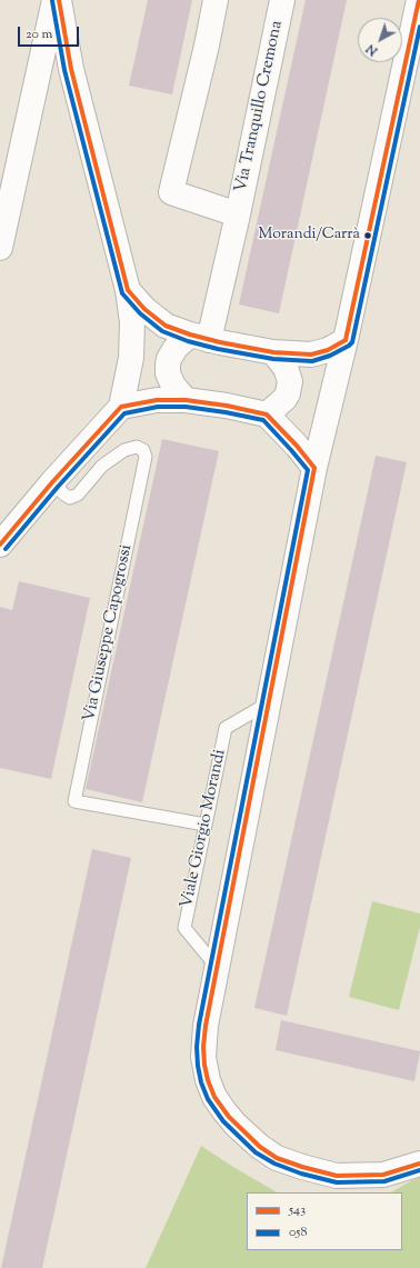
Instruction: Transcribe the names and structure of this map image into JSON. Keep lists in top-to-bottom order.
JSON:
{
  "streets": {
    "street": ["Via Tranquillo Cremona"],
    "lane": ["Via Giuseppe Capogrossi", "Viale Giorgio Morandi"]
  },
  "crossings": [
    ["Via Giuseppe Capogrossi", "Viale Giorgio Morandi"]
  ],
  "places": ["Morandi/Carrà"],
  "lines": ["transit line 543", "transit line 058"],
  "legend": ["543", "058"],
  "scale_bar": "20 m",
  "north": "bottom left"
}
